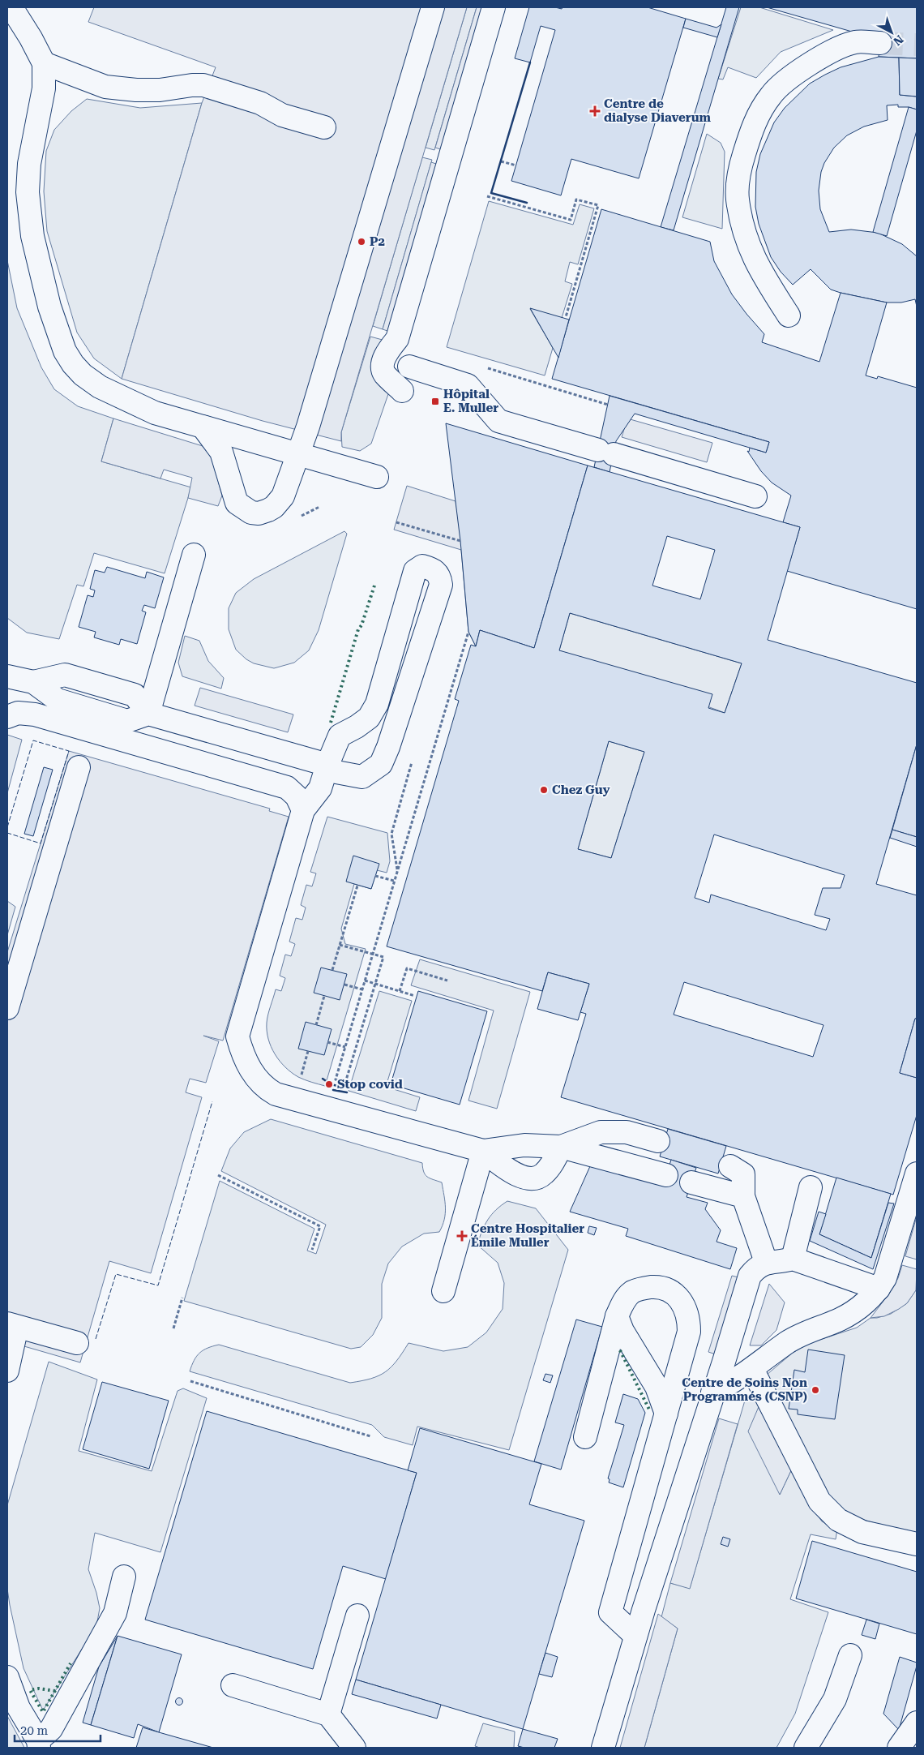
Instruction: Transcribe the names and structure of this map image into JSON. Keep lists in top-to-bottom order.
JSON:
{
  "places": {
    "health": ["Centre de dialyse Diaverum", "Centre Hospitalier Émile Muller"],
    "other": [
      "P2",
      "Chez Guy",
      "Stop covid",
      "Centre de Soins Non Programmés (CSNP)"
    ],
    "transit": ["Hôpital E. Muller"]
  },
  "scale_bar": "20 m",
  "north": "bottom right"
}
